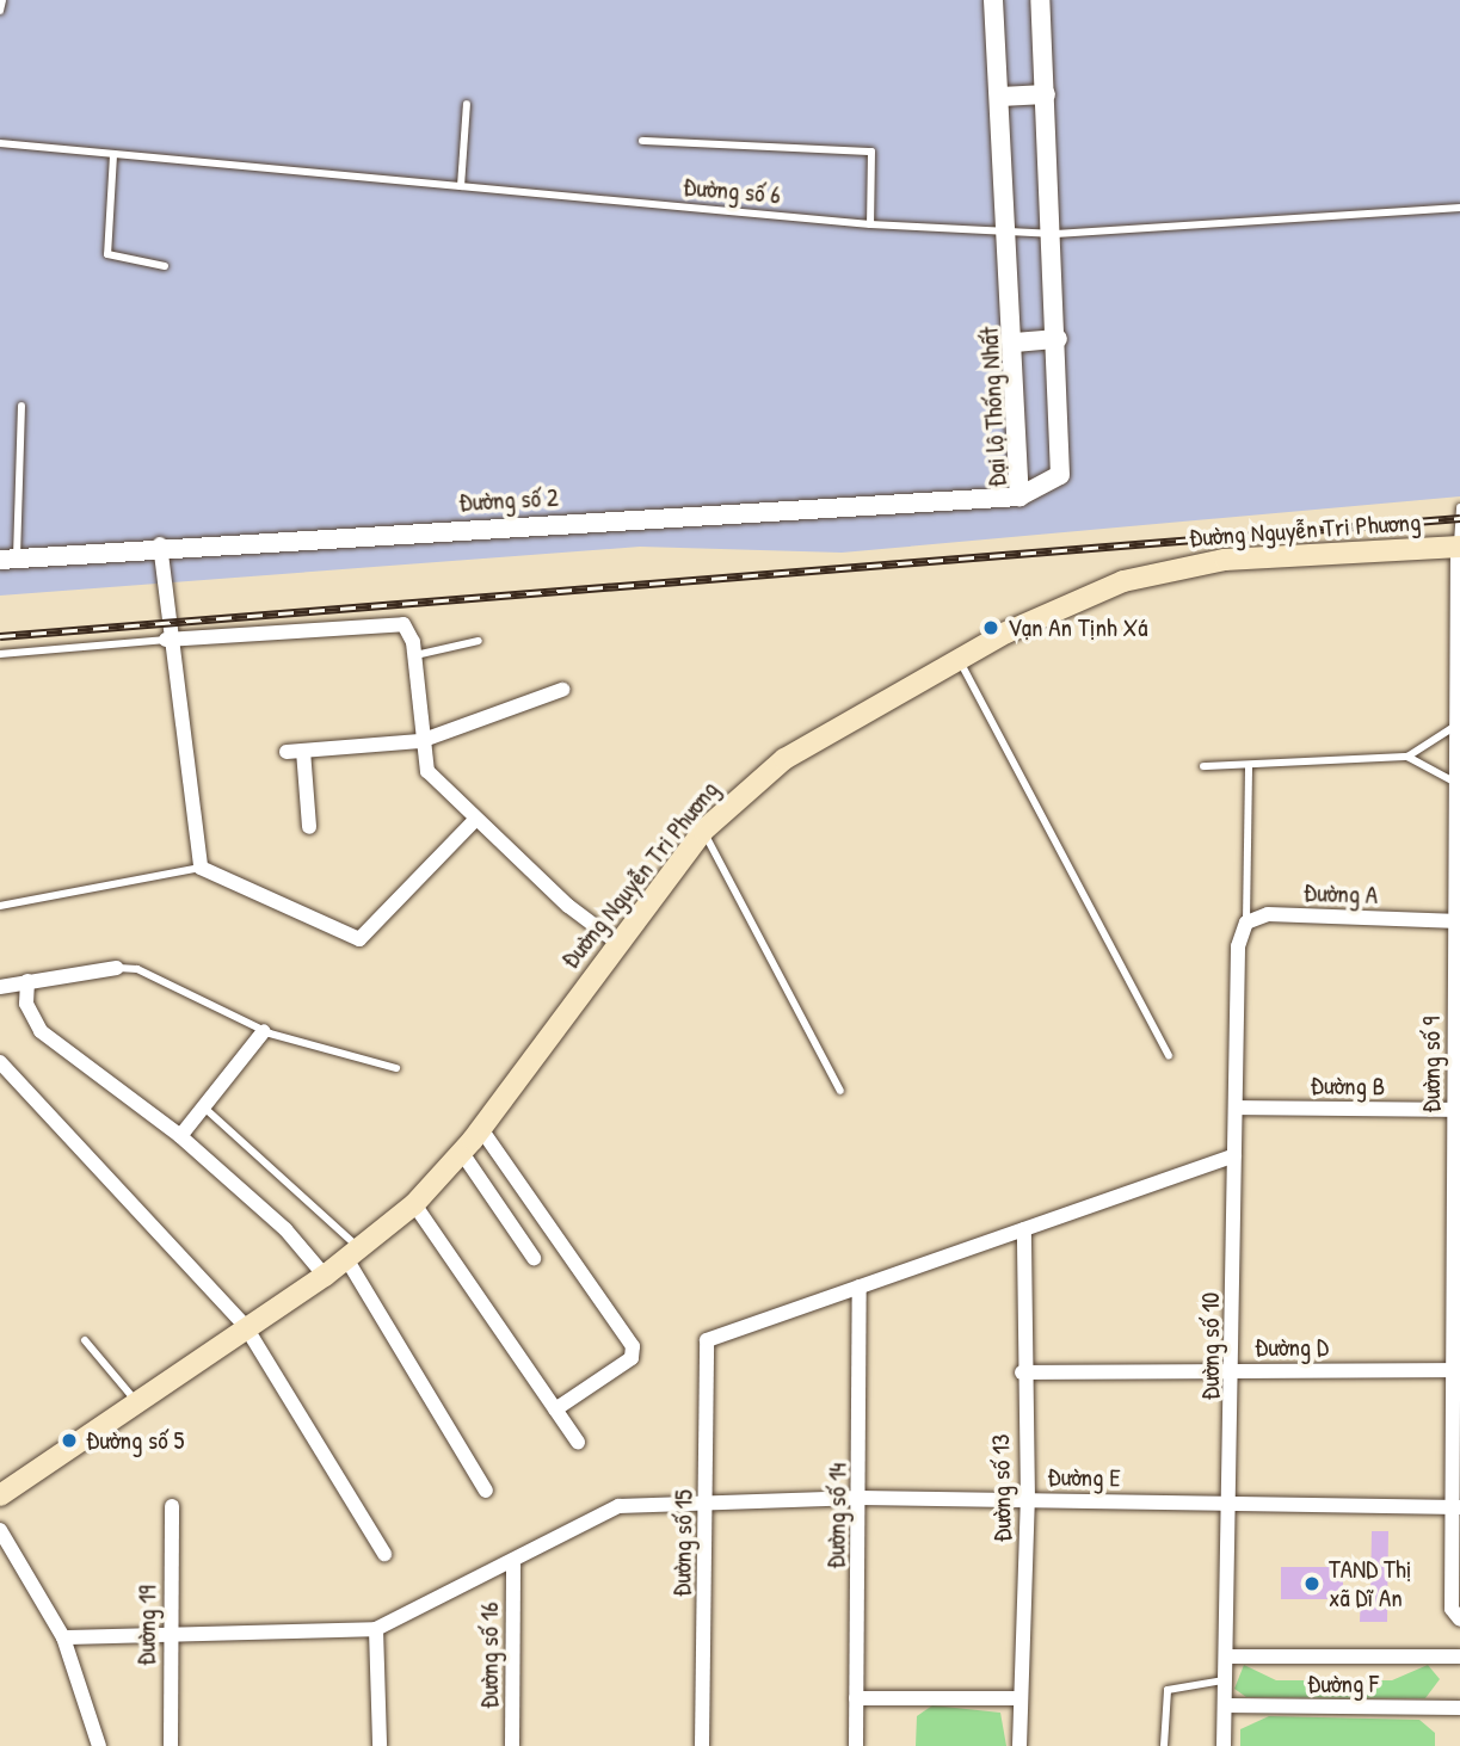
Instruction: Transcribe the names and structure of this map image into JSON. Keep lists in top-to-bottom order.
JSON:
{
  "streets": {
    "main road": ["Đường Nguyễn Tri Phương"],
    "street": [
      "Đại lộ Thống Nhất",
      "Đường số 2",
      "Đường A",
      "Đường số 9",
      "Đường B",
      "Đường số 10",
      "Đường D",
      "Đường E",
      "Đường số 13",
      "Đường số 14",
      "Đường số 15",
      "Đường 19",
      "Đường số 16",
      "Đường F"
    ],
    "lane": ["Đường số 6"]
  },
  "crossings": [
    ["Đường số 6", "Đại lộ Thống Nhất"],
    ["Đại lộ Thống Nhất", "Đường số 2"],
    ["Đường Nguyễn Tri Phương", "Đường số 9"],
    ["Đường A", "Đường số 9"],
    ["Đường A", "Đường số 10"],
    ["Đường số 9", "Đường B"],
    ["Đường số 9", "Đường D"],
    ["Đường số 9", "Đường E"],
    ["Đường B", "Đường số 10"],
    ["Đường số 10", "Đường D"],
    ["Đường số 10", "Đường E"],
    ["Đường số 10", "Đường F"],
    ["Đường D", "Đường số 13"],
    ["Đường E", "Đường số 13"],
    ["Đường E", "Đường số 14"],
    ["Đường E", "Đường số 15"],
    ["Đường E", "Đường số 16"],
    ["Đường số 14", "Đường số 15"]
  ],
  "places": ["Vạn An Tịnh Xá", "Đường số 5", "TAND Thị xã Dĩ An"]
}
